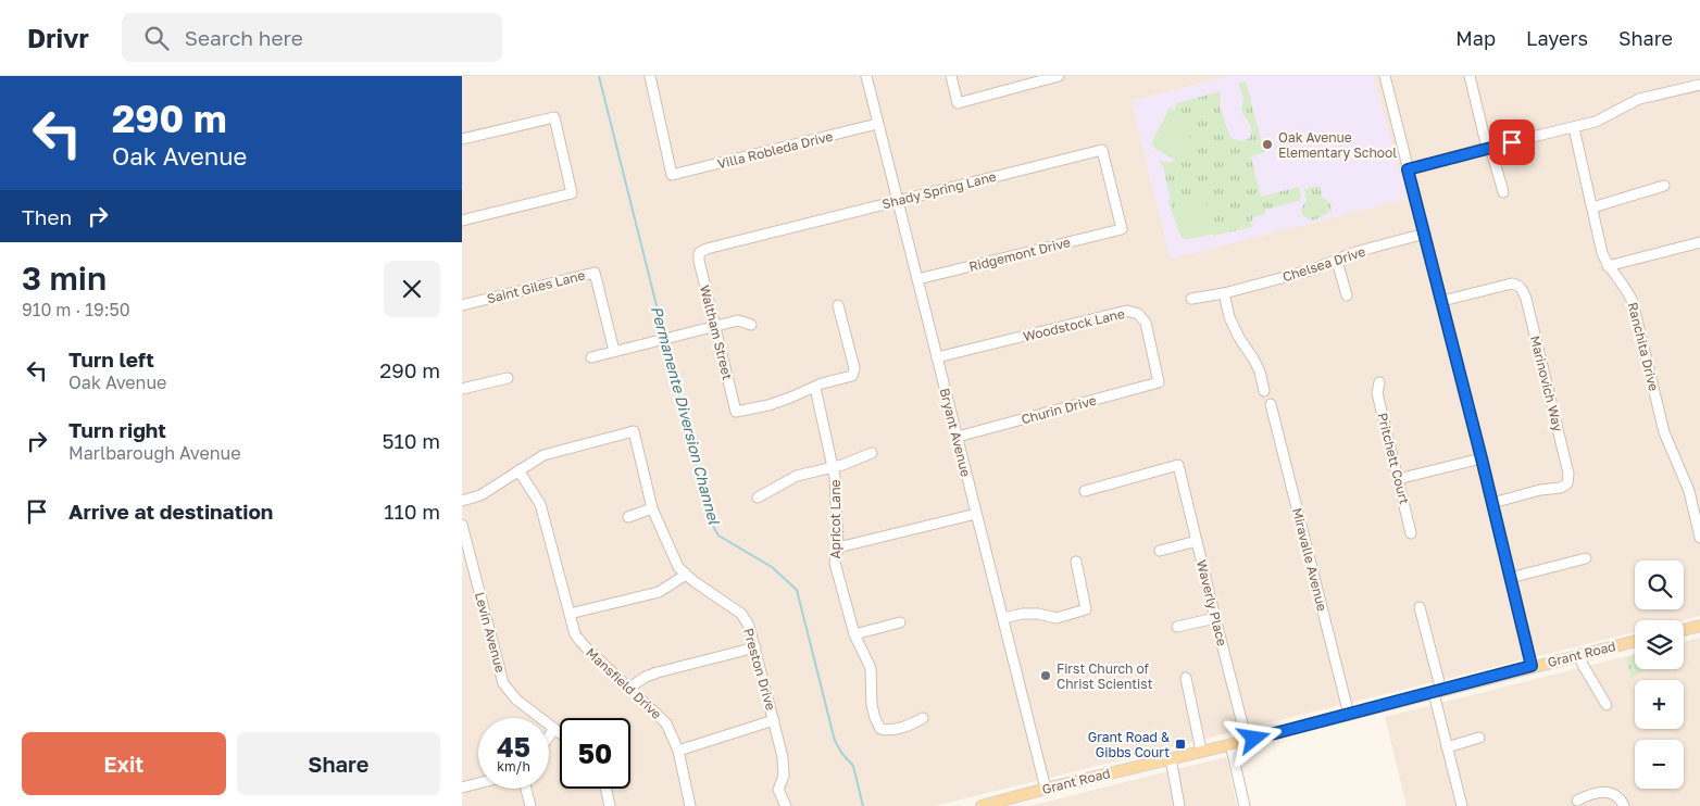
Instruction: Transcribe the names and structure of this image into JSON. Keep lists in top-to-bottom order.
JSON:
{
  "streets": {
    "main road": ["Grant Road"],
    "street": [
      "Villa Robleda Drive",
      "Shady Spring Lane",
      "Ridgemont Drive",
      "Chelsea Drive",
      "Saint Giles Lane",
      "Woodstock Lane",
      "Waltham Street",
      "Ranchita Drive",
      "Marinovich Way",
      "Churin Drive",
      "Bryant Avenue",
      "Pritchett Court",
      "Apricot Lane",
      "Miravalle Avenue",
      "Waverly Place",
      "Levin Avenue",
      "Preston Drive",
      "Mansfield Drive"
    ]
  },
  "crossings": [
    ["Villa Robleda Drive", "Bryant Avenue"],
    ["Shady Spring Lane", "Ridgemont Drive"],
    ["Shady Spring Lane", "Waltham Street"],
    ["Shady Spring Lane", "Bryant Avenue"],
    ["Ridgemont Drive", "Bryant Avenue"],
    ["Woodstock Lane", "Churin Drive"],
    ["Woodstock Lane", "Bryant Avenue"],
    ["Waltham Street", "Apricot Lane"],
    ["Churin Drive", "Bryant Avenue"],
    ["Bryant Avenue", "Grant Road"],
    ["Miravalle Avenue", "Grant Road"],
    ["Waverly Place", "Grant Road"],
    ["Preston Drive", "Mansfield Drive"]
  ],
  "water": ["Permanente Diversion Channel"],
  "places": {
    "other": ["Oak Avenue Elementary School", "First Church of Christ Scientist"],
    "transit": ["Grant Road & Gibbs Court"]
  },
  "page": {
    "header": "Drivr",
    "search": "Search here",
    "nav": ["Map", "Layers", "Share"],
    "turn": ["290 m", "Oak Avenue"],
    "then": "Then",
    "heading": ["3 min", "910 m · 19:50"],
    "list": [
      {
        "name": "Turn left",
        "note": "Oak Avenue",
        "value": "290 m"
      },
      {
        "name": "Turn right",
        "note": "Marlbarough Avenue",
        "value": "510 m"
      },
      {
        "name": "Arrive at destination",
        "value": "110 m"
      }
    ],
    "map_buttons": ["+", "−"],
    "speed": "45 km/h",
    "limit": "50",
    "buttons": ["Exit", "Share"]
  }
}
